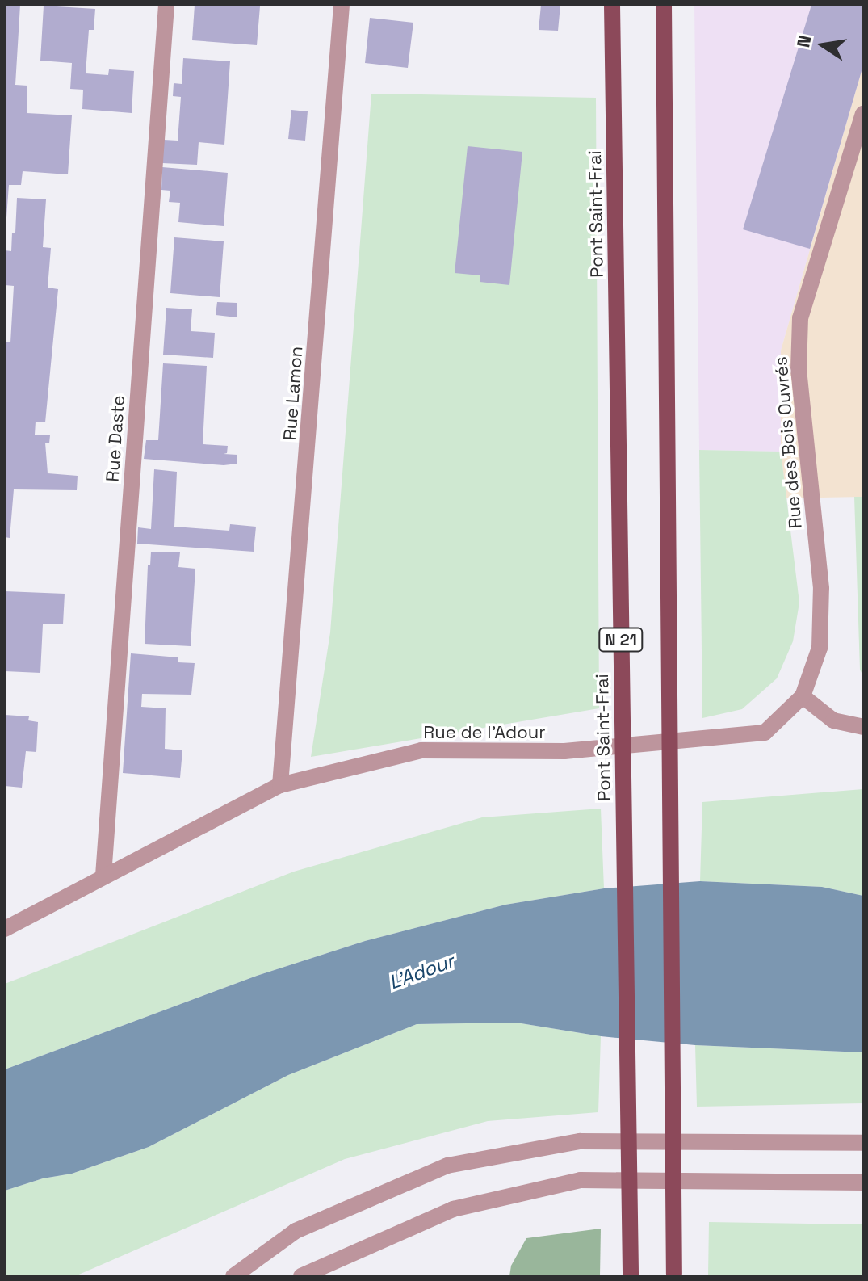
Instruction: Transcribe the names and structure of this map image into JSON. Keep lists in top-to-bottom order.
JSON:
{
  "streets": {
    "main road": ["Pont Saint-Frai", "N 21"],
    "street": [
      "Rue Lamon",
      "Rue Daste",
      "Rue des Bois Ouvrés",
      "Rue de l'Adour"
    ]
  },
  "crossings": [
    ["Rue Lamon", "Rue de l'Adour"],
    ["Rue Daste", "Rue de l'Adour"],
    ["Rue des Bois Ouvrés", "Rue de l'Adour"]
  ],
  "water": ["L'Adour"],
  "north": "left"
}
